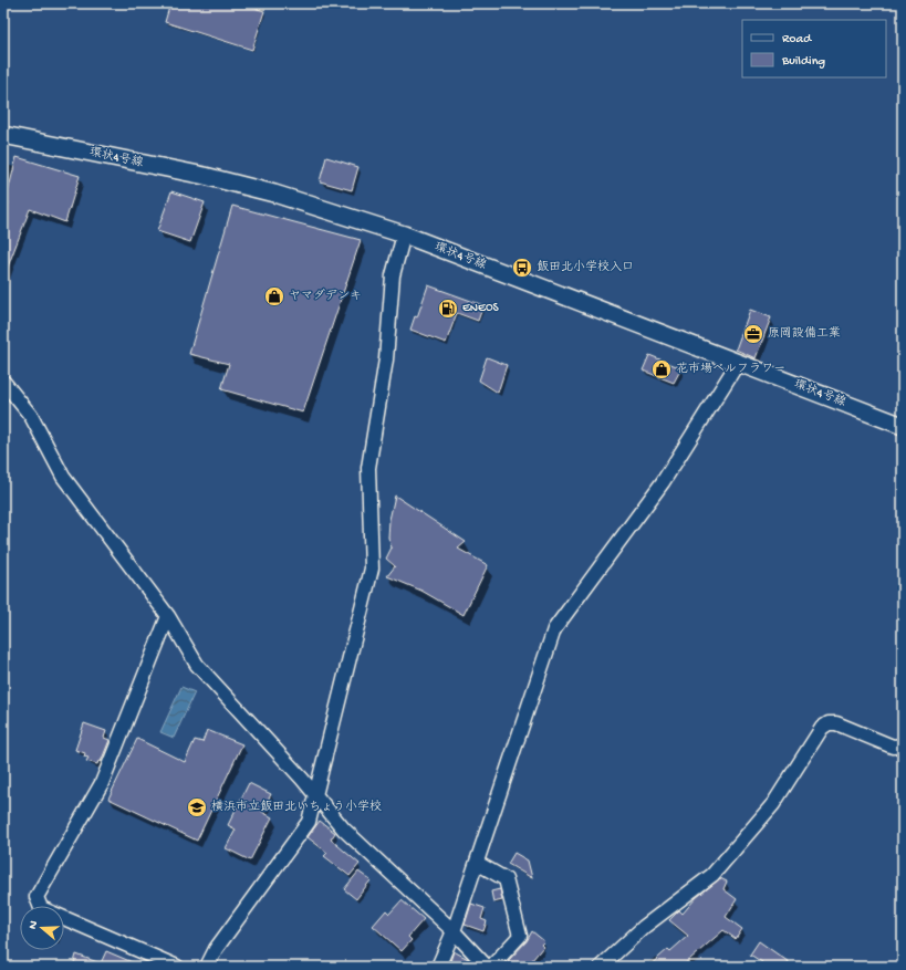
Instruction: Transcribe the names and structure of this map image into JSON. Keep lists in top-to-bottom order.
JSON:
{
  "streets": {
    "main road": ["環状4号線"]
  },
  "places": {
    "bus stop": ["飯田北小学校入口"],
    "shop": ["ヤマダデンキ", "花市場ベルフラワー"],
    "fuel station": ["ENEOS"],
    "office": ["原岡設備工業"],
    "school or university": ["横浜市立飯田北いちょう小学校"]
  },
  "legend": ["Road", "Building"],
  "north": "left"
}
